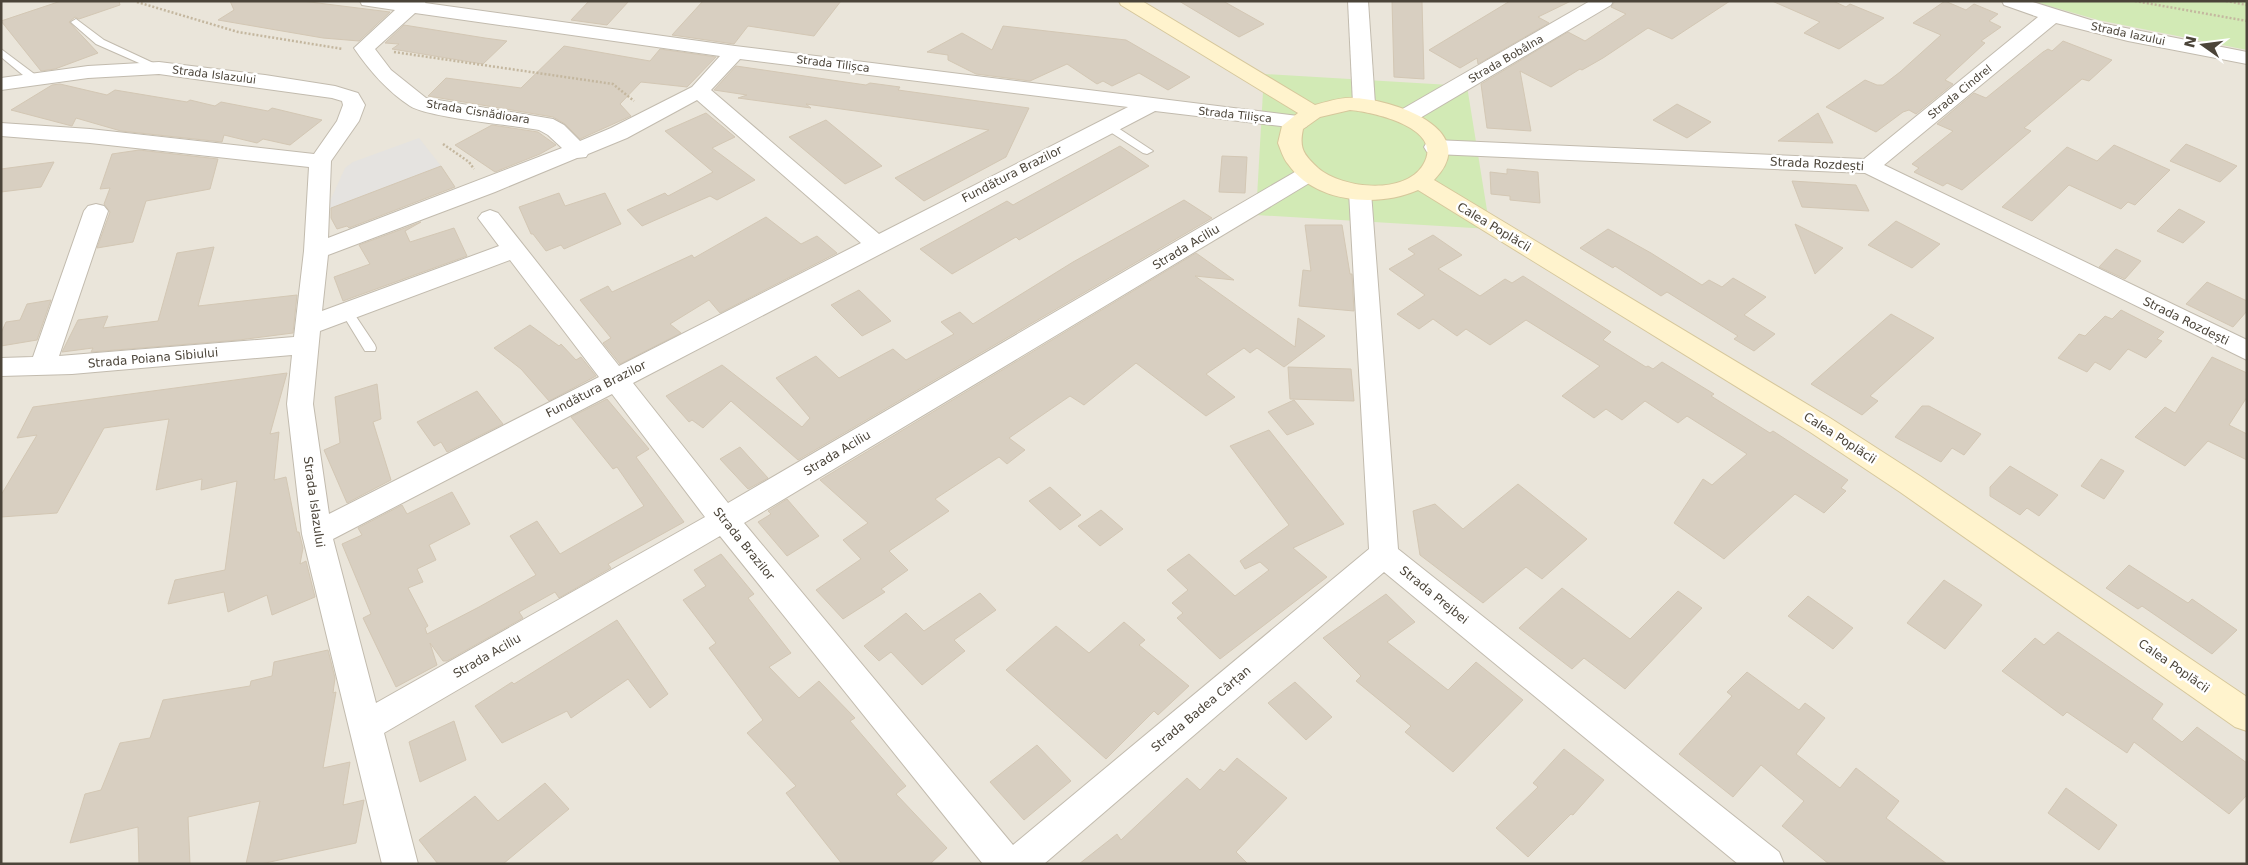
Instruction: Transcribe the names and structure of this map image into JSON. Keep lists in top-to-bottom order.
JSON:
{
  "streets": {
    "main road": ["Calea Poplăcii"],
    "street": [
      "Strada Iazului",
      "Strada Bobâlna",
      "Strada Tilișca",
      "Strada Islazului",
      "Strada Cindrel",
      "Strada Cisnădioara",
      "Strada Rozdești",
      "Fundătura Brazilor",
      "Strada Aciliu",
      "Strada Poiana Sibiului",
      "Strada Brazilor",
      "Strada Prejbei",
      "Strada Badea Cârțan"
    ]
  },
  "crossings": [
    ["Strada Iazului", "Strada Cindrel"],
    ["Strada Bobâlna", "Strada Tilișca"],
    ["Strada Bobâlna", "Strada Rozdești"],
    ["Strada Bobâlna", "Calea Poplăcii"],
    ["Strada Bobâlna", "Strada Aciliu"],
    ["Strada Tilișca", "Strada Cisnădioara"],
    ["Strada Tilișca", "Strada Rozdești"],
    ["Strada Tilișca", "Fundătura Brazilor"],
    ["Strada Tilișca", "Calea Poplăcii"],
    ["Strada Tilișca", "Strada Aciliu"],
    ["Strada Islazului", "Fundătura Brazilor"],
    ["Strada Islazului", "Strada Aciliu"],
    ["Strada Islazului", "Strada Poiana Sibiului"],
    ["Strada Cindrel", "Strada Rozdești"],
    ["Strada Rozdești", "Calea Poplăcii"],
    ["Strada Rozdești", "Strada Aciliu"],
    ["Fundătura Brazilor", "Strada Brazilor"],
    ["Calea Poplăcii", "Strada Aciliu"],
    ["Strada Aciliu", "Strada Brazilor"],
    ["Strada Poiana Sibiului", "Strada Brazilor"],
    ["Strada Prejbei", "Strada Badea Cârțan"]
  ],
  "north": "left"
}
